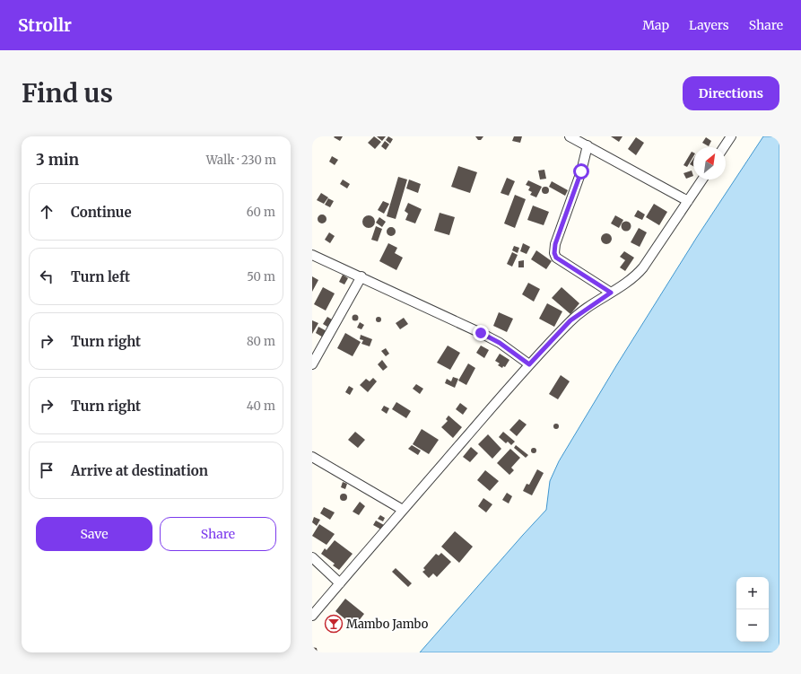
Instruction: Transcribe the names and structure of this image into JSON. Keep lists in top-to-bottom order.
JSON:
{
  "places": {
    "bar": ["Mambo Jambo"]
  },
  "north": "top right",
  "page": {
    "header": "Strollr",
    "nav": ["Map", "Layers", "Share"],
    "buttons": [
      "Directions",
      ["Save", "Share"]
    ],
    "title": "Find us",
    "heading": ["3 min", "Walk · 230 m"],
    "list": [
      ["Continue", "60 m"],
      ["Turn left", "50 m"],
      ["Turn right", "80 m"],
      ["Turn right", "40 m"],
      "Arrive at destination"
    ],
    "map_buttons": ["+", "−"]
  }
}
